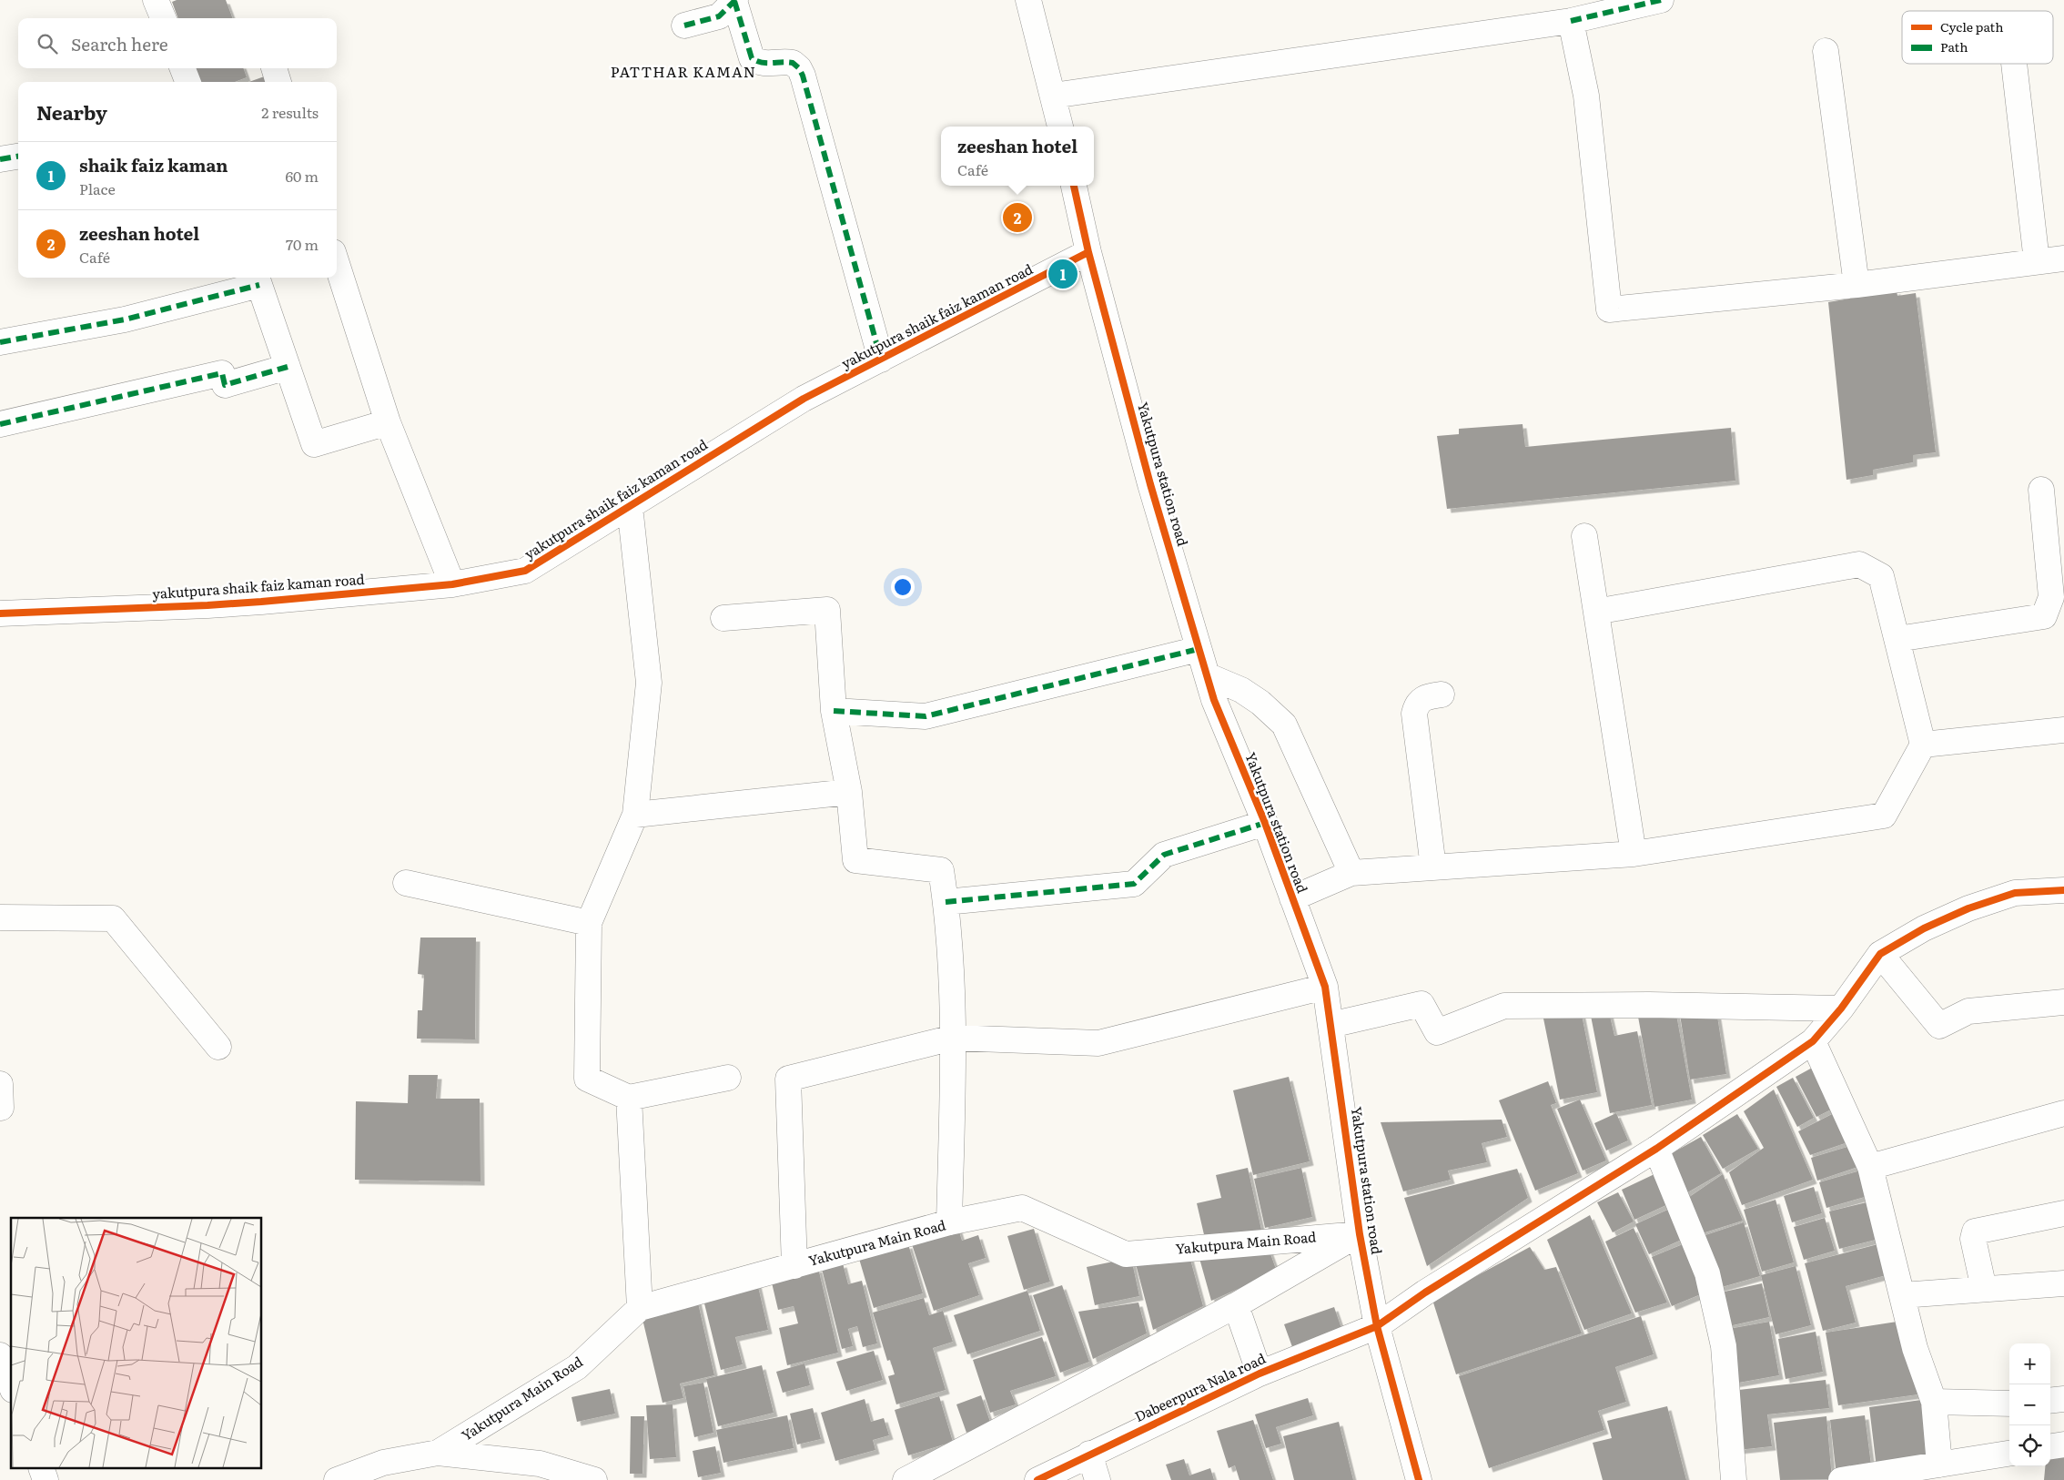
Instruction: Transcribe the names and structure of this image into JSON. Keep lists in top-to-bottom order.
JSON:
{
  "streets": {
    "street": [
      "yakutpura shaik faiz kaman road",
      "Yakutpura station road",
      "Yakutpura Main Road",
      "Dabeerpura Nala road"
    ]
  },
  "crossings": [
    ["yakutpura shaik faiz kaman road", "Yakutpura station road"],
    ["Yakutpura station road", "Yakutpura Main Road"],
    ["Yakutpura station road", "Dabeerpura Nala road"]
  ],
  "districts": ["PATTHAR KAMAN"],
  "legend": ["Cycle path", "Path"],
  "page": {
    "search": "Search here",
    "heading": ["Nearby", "2 results"],
    "popup": ["zeeshan hotel", "Café"],
    "list": [
      {
        "mark": "1",
        "name": "shaik faiz kaman",
        "note": "Place",
        "value": "60 m"
      },
      {
        "mark": "2",
        "name": "zeeshan hotel",
        "note": "Café",
        "value": "70 m"
      }
    ],
    "pins": ["2", "1"],
    "map_buttons": ["+", "−"]
  }
}
